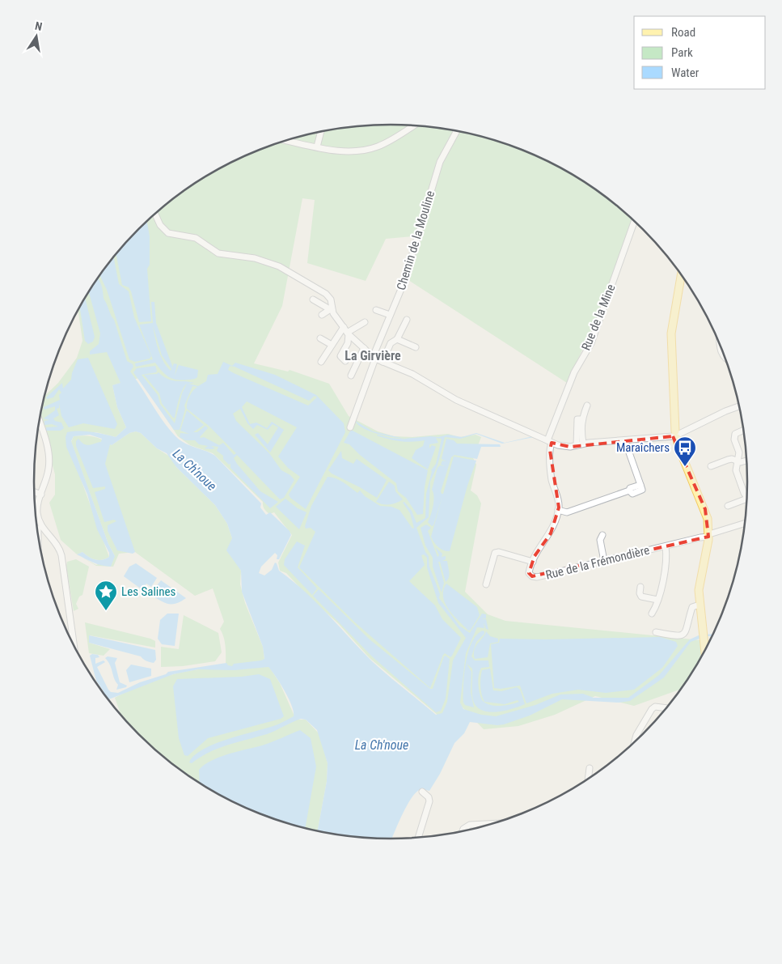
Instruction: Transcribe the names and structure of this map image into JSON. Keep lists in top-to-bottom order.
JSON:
{
  "streets": {
    "street": ["Chemin de la Mouline", "Rue de la Mine", "Rue de la Frémondière"]
  },
  "crossings": [
    ["Rue de la Mine", "Rue de la Frémondière"]
  ],
  "districts": ["La Girvière"],
  "water": ["La Ch'noue"],
  "places": {
    "bus stop": ["Maraîchers"],
    "place": ["Les Salines"]
  },
  "legend": ["Road", "Park", "Water"],
  "north": "top"
}
